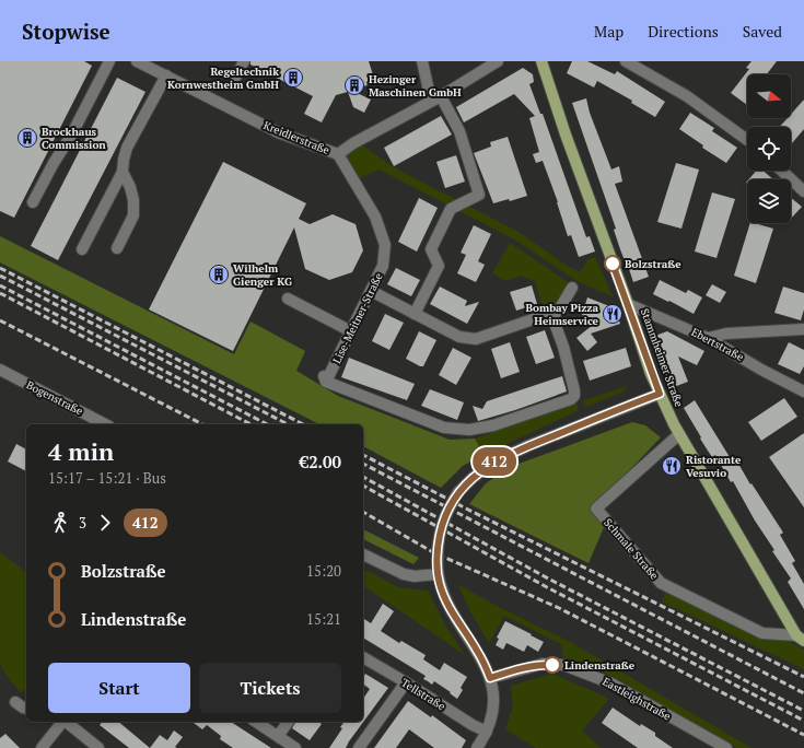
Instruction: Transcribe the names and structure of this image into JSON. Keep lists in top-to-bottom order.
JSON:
{
  "streets": {
    "main road": ["Stammheimer Straße"],
    "street": [
      "Kreidlerstraße",
      "Lise-Meitner-Straße",
      "Ebertstraße",
      "Bogenstraße",
      "Schmale Straße",
      "Tellstraße",
      "Eastleighstraße"
    ]
  },
  "crossings": [
    ["Kreidlerstraße", "Lise-Meitner-Straße"],
    ["Ebertstraße", "Stammheimer Straße"],
    ["Stammheimer Straße", "Schmale Straße"]
  ],
  "places": {
    "building": [
      "Regeltechnik Kornwestheim GmbH",
      "Hezinger Maschinen GmbH",
      "Brockhaus Commission",
      "Wilhelm Gienger KG"
    ],
    "other": ["Bolzstraße", "Lindenstraße"],
    "restaurant": ["Bombay Pizza Heimservice", "Ristorante Vesuvio"]
  },
  "lines": ["bus line 412"],
  "north": "right",
  "page": {
    "header": "Stopwise",
    "nav": ["Map", "Directions", "Saved"],
    "on_map": "412",
    "heading": ["4 min", "15:17 – 15:21 · Bus", "€2.00"],
    "legs": ["3", "412"],
    "list": [
      {
        "name": "Bolzstraße",
        "value": "15:20"
      },
      {
        "name": "Lindenstraße",
        "value": "15:21"
      }
    ],
    "buttons": ["Start", "Tickets"]
  }
}
